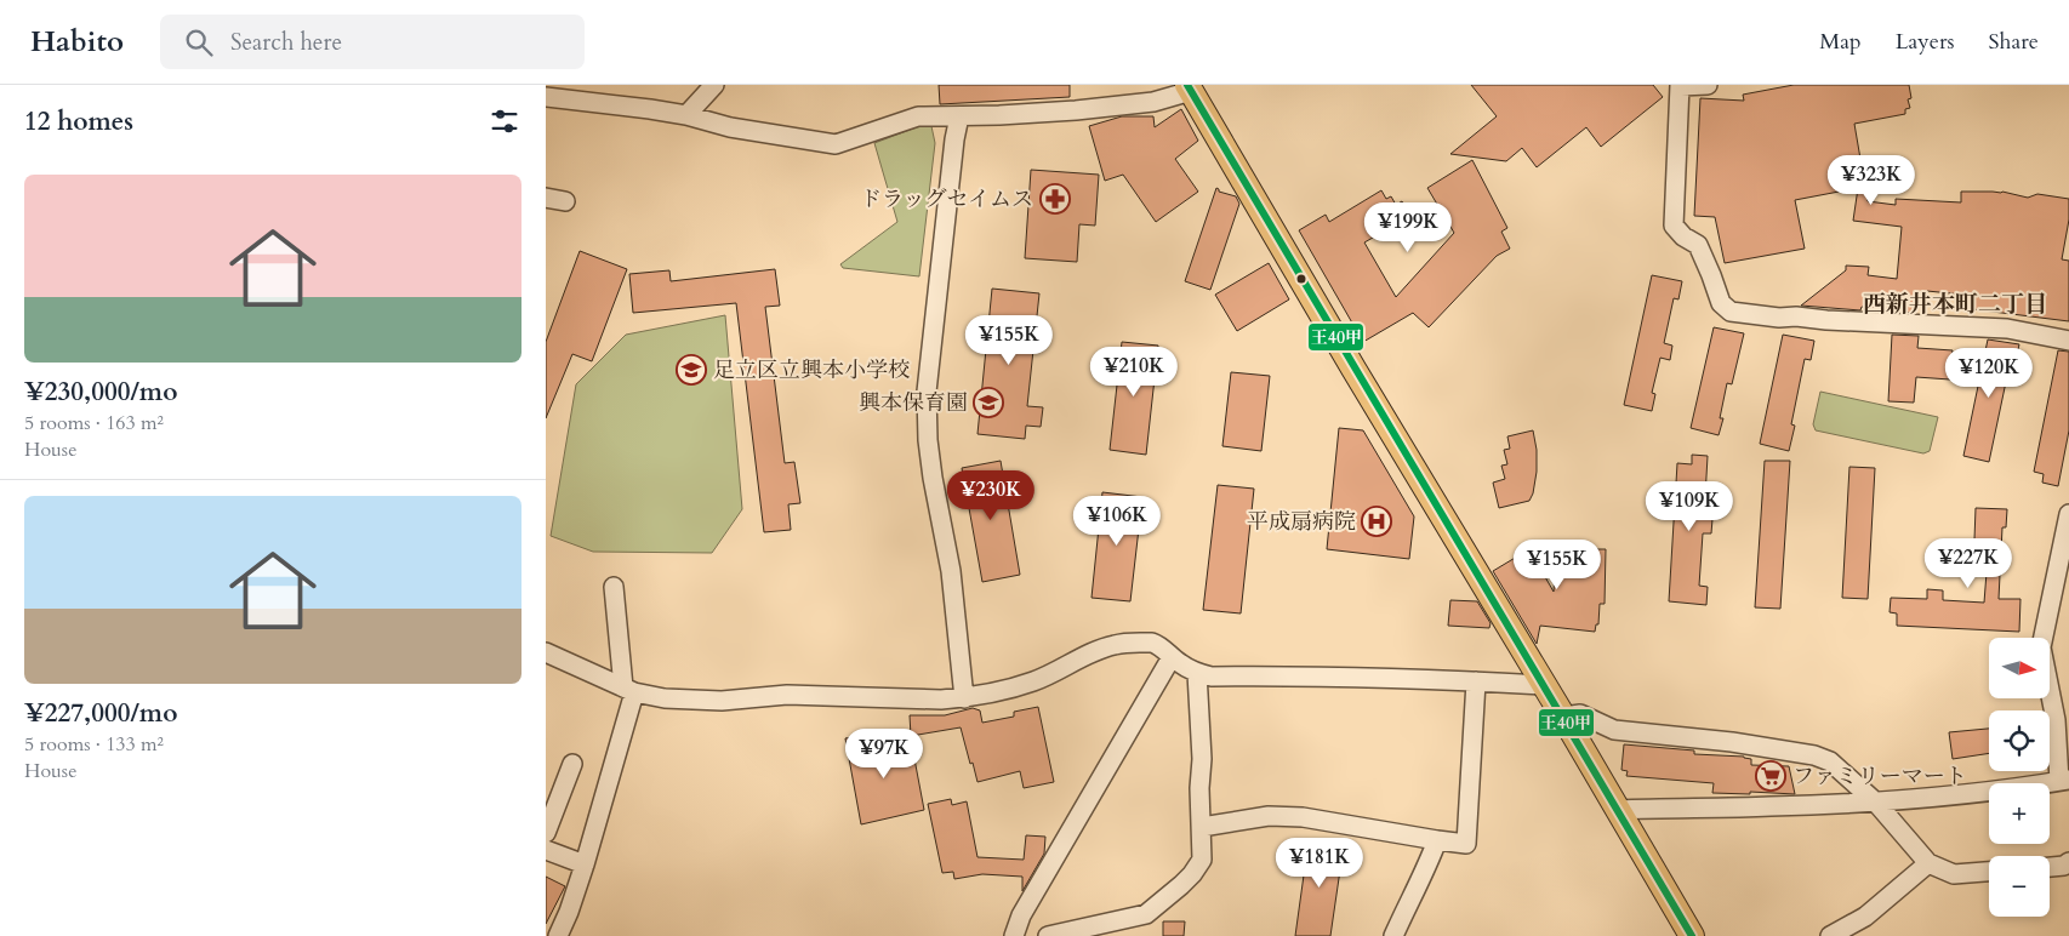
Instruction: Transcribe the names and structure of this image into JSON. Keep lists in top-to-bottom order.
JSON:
{
  "districts": ["西新井本町二丁目"],
  "places": {
    "pharmacy": ["ドラッグセイムス"],
    "school or university": ["足立区立興本小学校", "興本保育園"],
    "hospital": ["平成扇病院"],
    "supermarket": ["ファミリーマート"]
  },
  "lines": ["transit line 王40甲"],
  "north": "right",
  "page": {
    "header": "Habito",
    "search": "Search here",
    "nav": ["Map", "Layers", "Share"],
    "heading": "12 homes",
    "price": [
      "¥323K",
      "¥199K",
      "¥155K",
      "¥210K",
      "¥120K",
      "¥230K",
      "¥109K",
      "¥106K",
      "¥227K",
      "¥155K",
      "¥97K",
      "¥181K"
    ],
    "list": [
      {
        "name": "¥230,000/mo",
        "note": "5 rooms · 163 m² · House"
      },
      {
        "name": "¥227,000/mo",
        "note": "5 rooms · 133 m² · House"
      }
    ],
    "map_buttons": ["+", "−"]
  }
}
